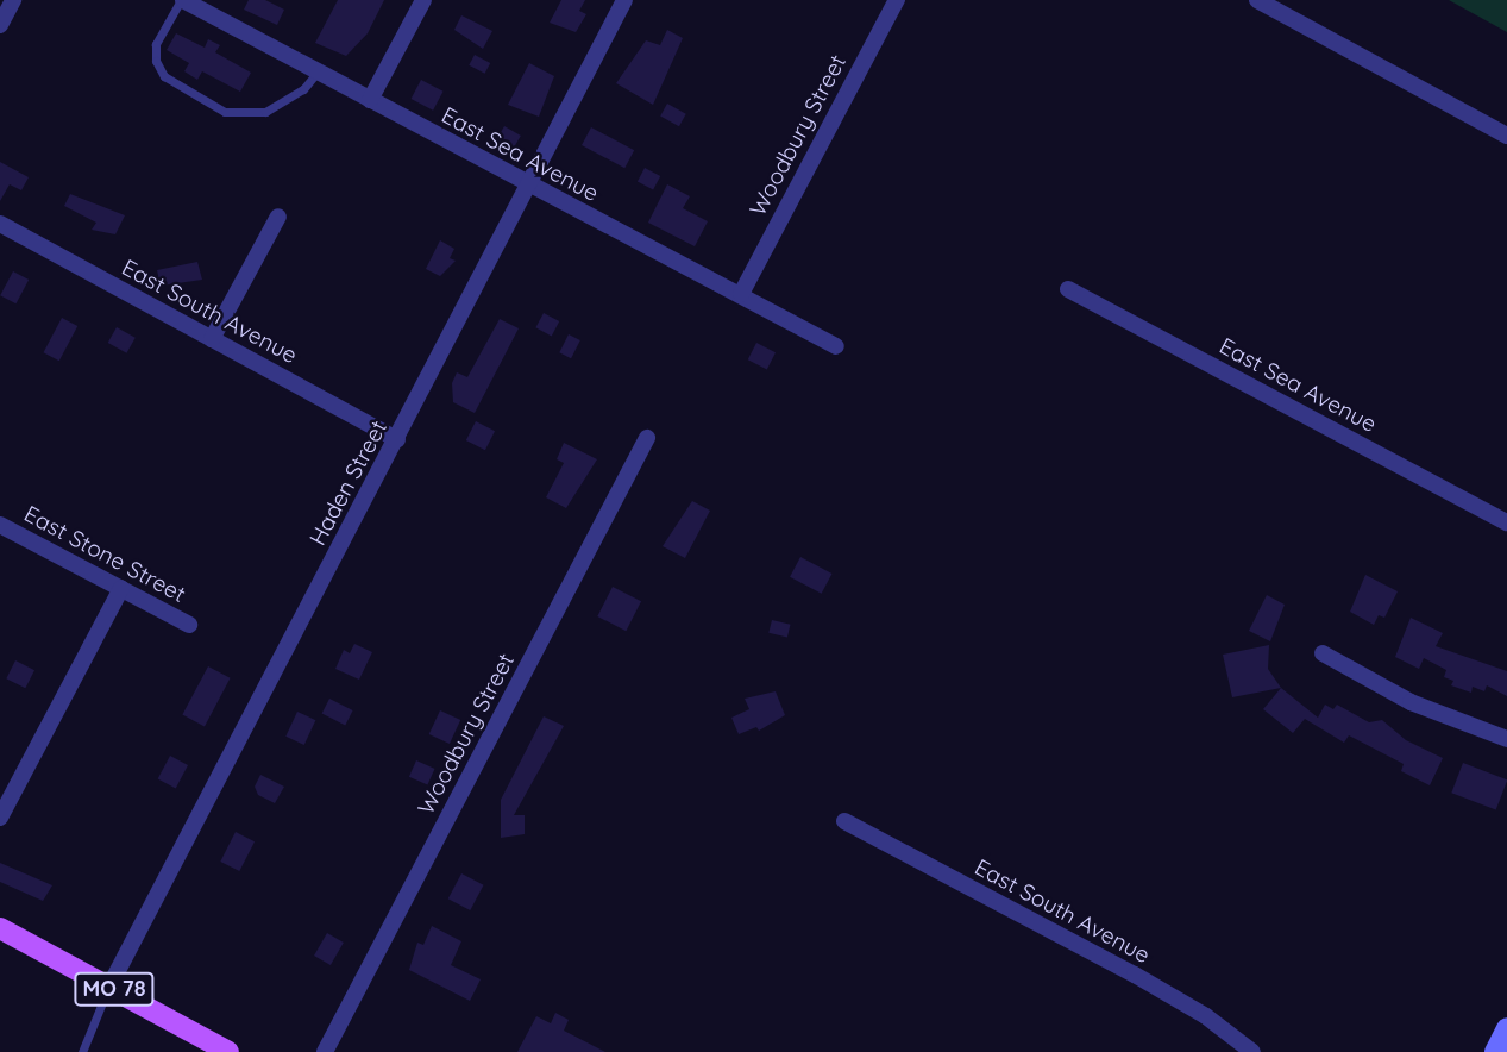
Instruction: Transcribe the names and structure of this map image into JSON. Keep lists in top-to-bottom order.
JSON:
{
  "streets": {
    "main road": ["MO 78"],
    "street": [
      "Woodbury Street",
      "East Sea Avenue",
      "East South Avenue",
      "Haden Street",
      "East Stone Street"
    ]
  },
  "crossings": [
    ["Woodbury Street", "East Sea Avenue"],
    ["East Sea Avenue", "Haden Street"],
    ["East South Avenue", "Haden Street"],
    ["Haden Street", "MO 78"]
  ]
}
